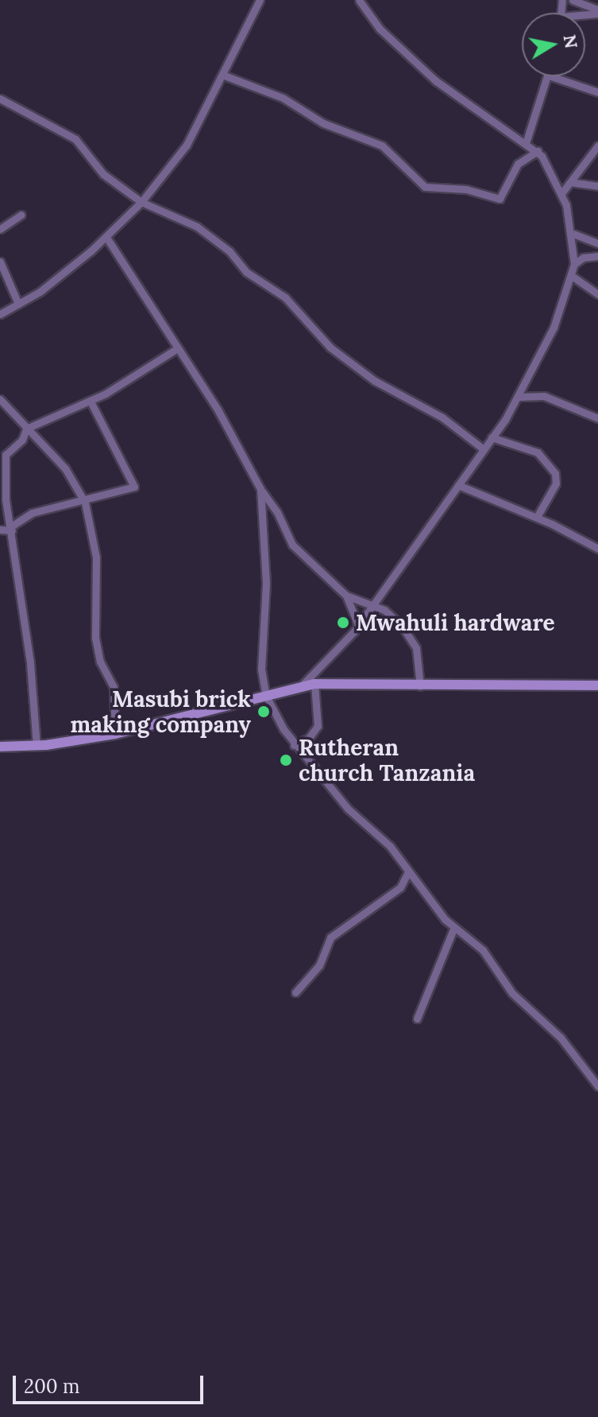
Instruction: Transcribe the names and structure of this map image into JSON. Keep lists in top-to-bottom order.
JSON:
{
  "places": ["Mwahuli hardware", "Masubi brick making company", "Rutheran church Tanzania"],
  "scale_bar": "200 m",
  "north": "right"
}
